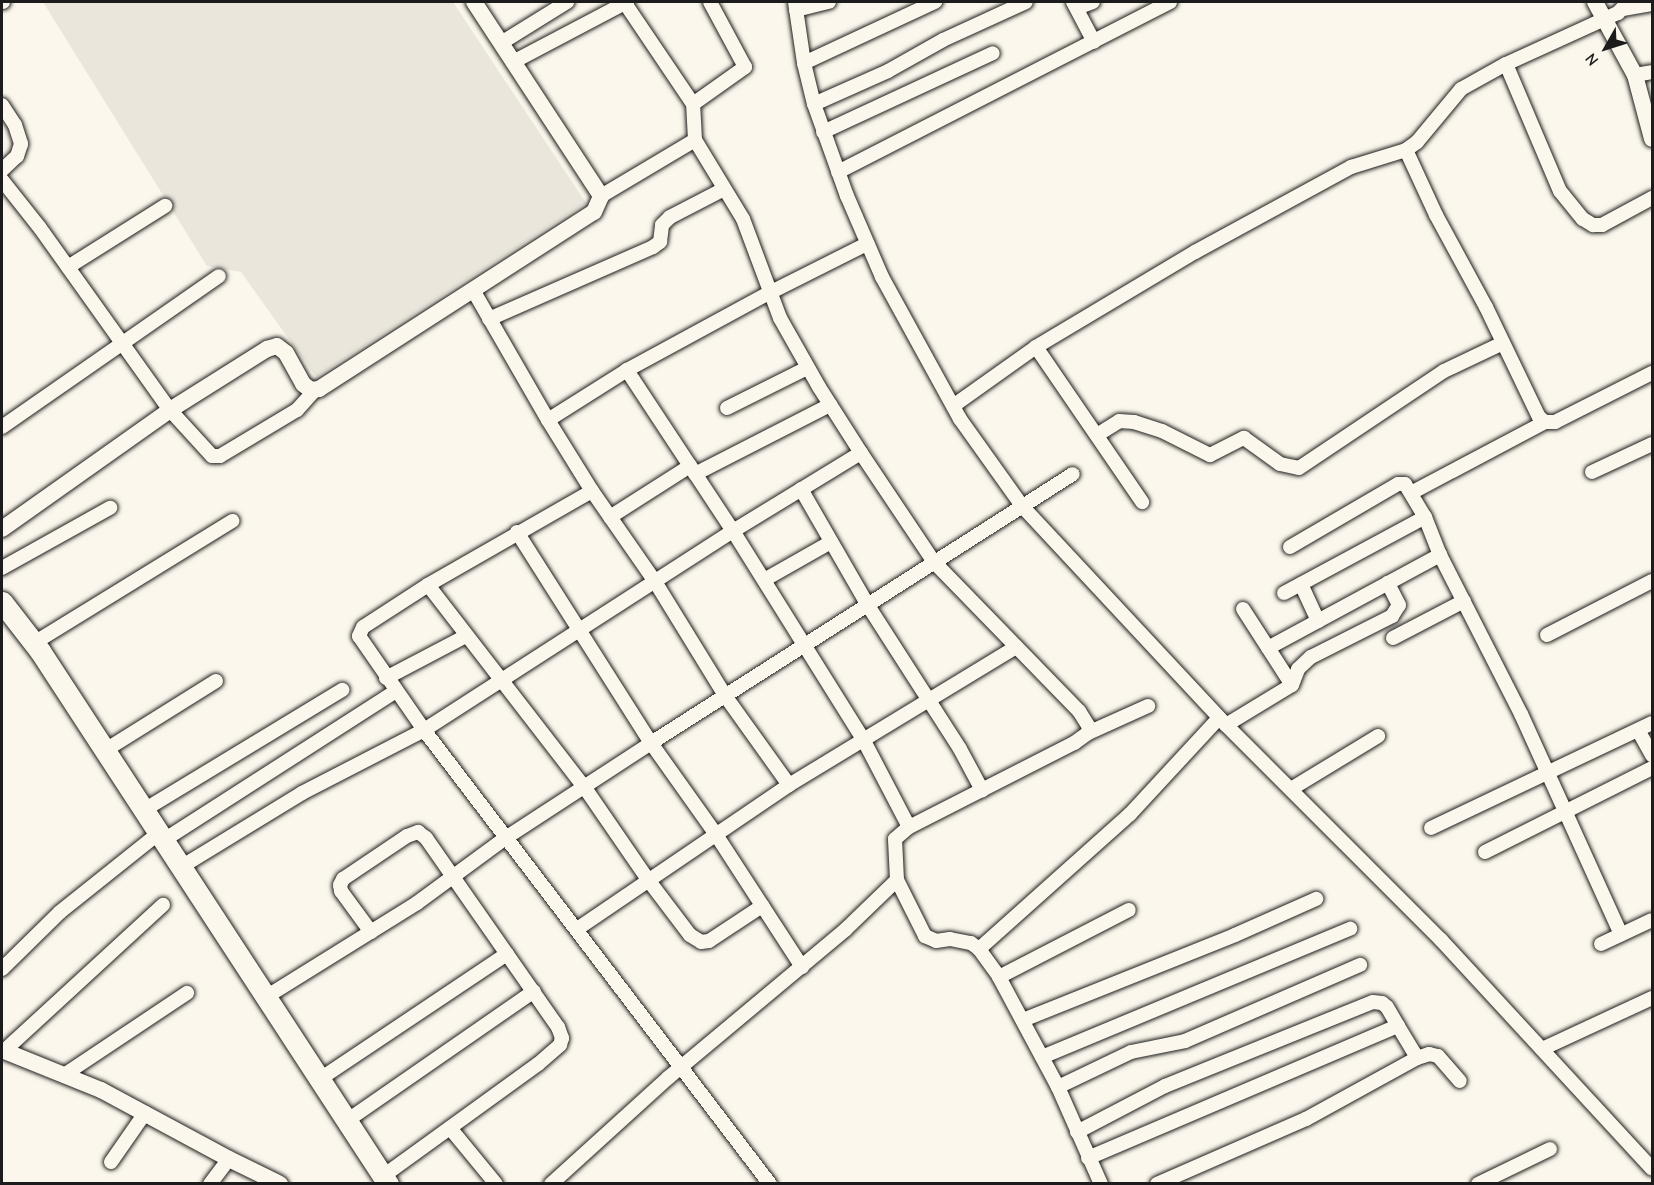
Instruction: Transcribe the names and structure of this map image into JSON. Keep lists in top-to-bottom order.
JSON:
{
  "north": "bottom left"
}
